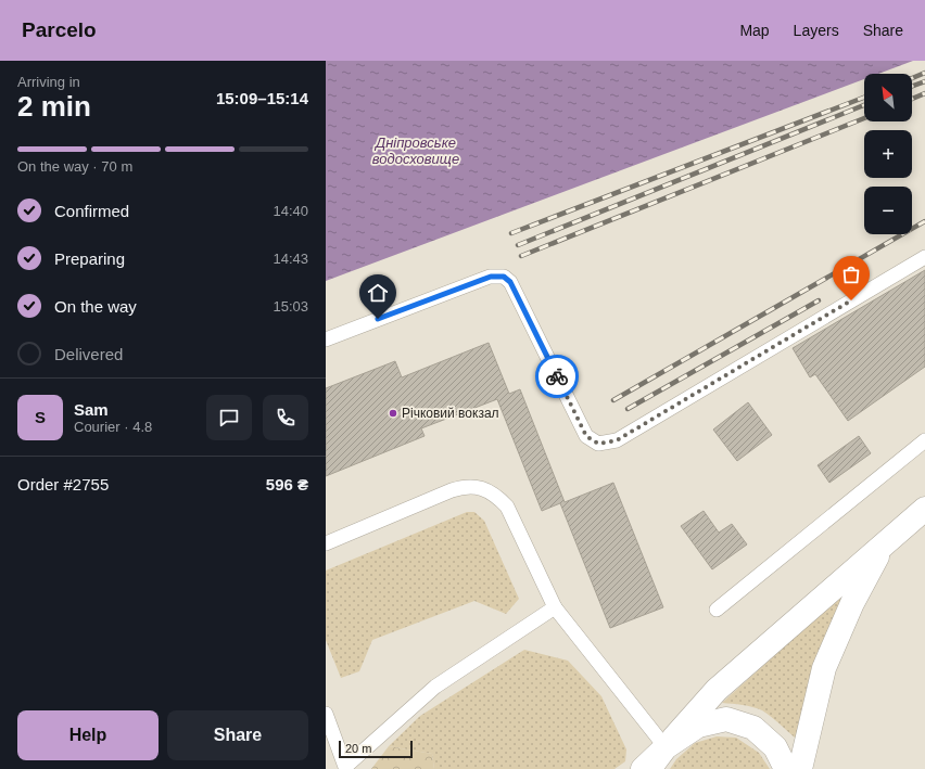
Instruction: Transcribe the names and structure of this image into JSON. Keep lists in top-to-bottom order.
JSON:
{
  "water": ["Дніпровське водосховище"],
  "places": ["Річковий вокзал"],
  "scale_bar": "20 m",
  "north": "top left",
  "page": {
    "header": "Parcelo",
    "nav": ["Map", "Layers", "Share"],
    "heading": ["2 min", "Arriving in", "15:09–15:14"],
    "panel": [
      "Sam",
      "Courier · 4.8",
      "Order #2755",
      "596 ₴"
    ],
    "map_buttons": ["+", "−"],
    "bar": "On the way · 70 m",
    "list": [
      ["Confirmed", "14:40"],
      ["Preparing", "14:43"],
      ["On the way", "15:03"],
      "Delivered"
    ],
    "round": "S",
    "buttons": ["Help", "Share"],
    "scale": "20 m"
  }
}
